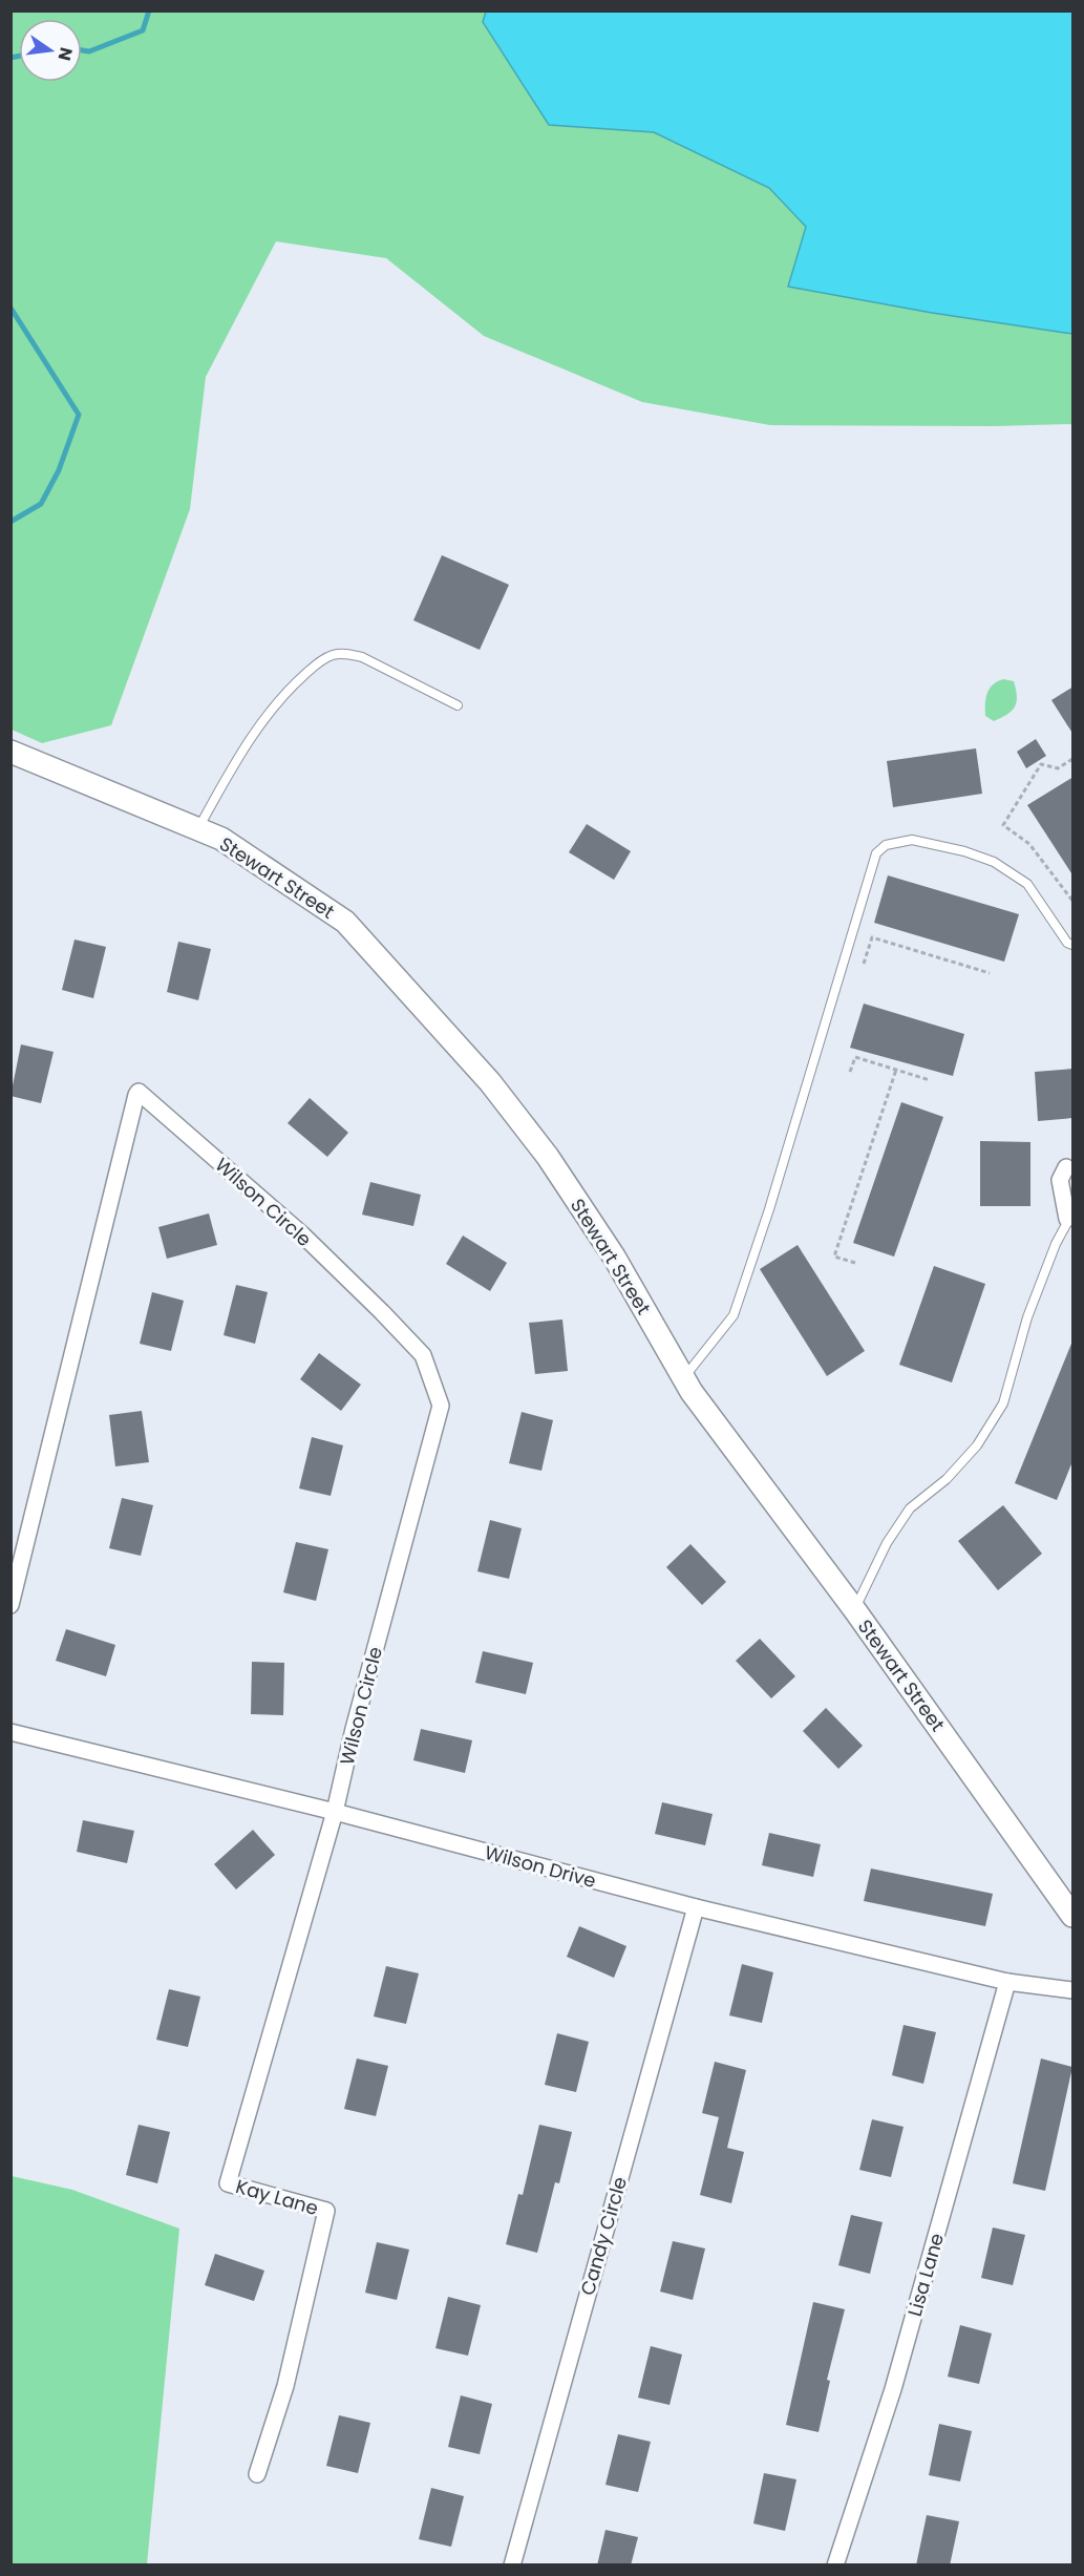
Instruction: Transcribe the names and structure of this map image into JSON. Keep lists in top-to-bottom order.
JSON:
{
  "streets": {
    "street": [
      "Stewart Street",
      "Wilson Circle",
      "Wilson Drive",
      "Kay Lane",
      "Candy Circle",
      "Lisa Lane"
    ]
  },
  "crossings": [
    ["Wilson Circle", "Wilson Drive"],
    ["Wilson Circle", "Kay Lane"],
    ["Wilson Drive", "Kay Lane"],
    ["Wilson Drive", "Candy Circle"],
    ["Wilson Drive", "Lisa Lane"]
  ],
  "north": "right"
}
